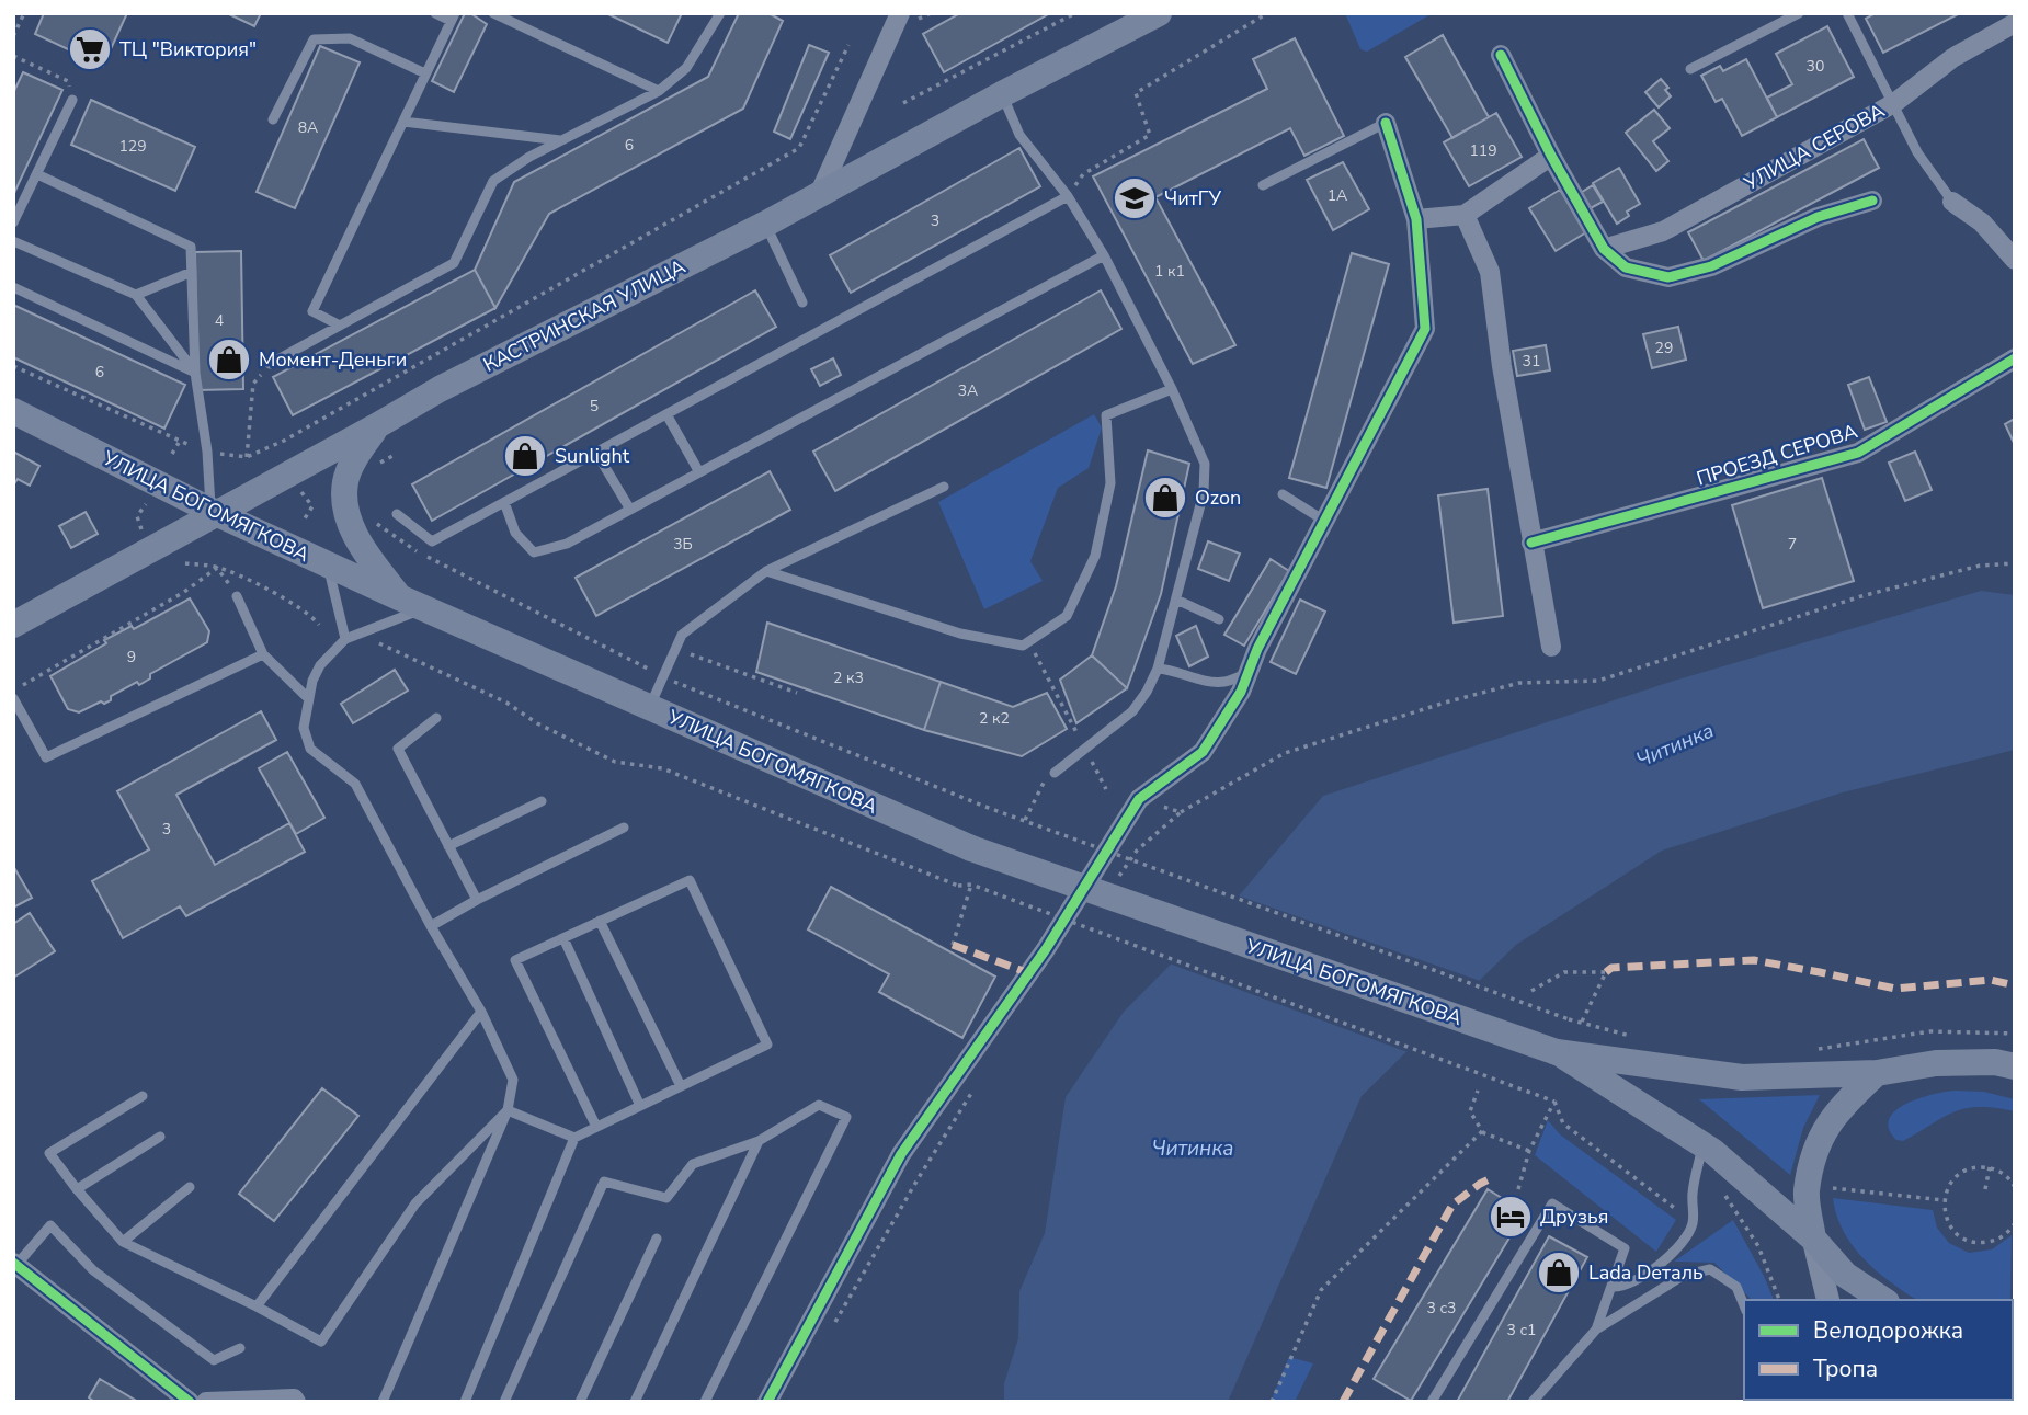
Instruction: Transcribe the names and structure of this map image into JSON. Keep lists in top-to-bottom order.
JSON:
{
  "streets": {
    "main road": ["КАСТРИНСКАЯ УЛИЦА", "УЛИЦА БОГОМЯГКОВА"],
    "street": ["УЛИЦА СЕРОВА", "ПРОЕЗД СЕРОВА"]
  },
  "crossings": [
    ["КАСТРИНСКАЯ УЛИЦА", "УЛИЦА БОГОМЯГКОВА"]
  ],
  "water": ["Читинка"],
  "places": {
    "supermarket": ["ТЦ \"Виктория\""],
    "school or university": ["ЧитГУ"],
    "shop": [
      "Момент-Деньги",
      "Sunlight",
      "Ozon",
      "Lada Dеталь"
    ],
    "hotel": ["Друзья"]
  },
  "house_numbers": [
    "30",
    "8А",
    "6",
    "129",
    "119",
    "1А",
    "3",
    "1 к1",
    "4",
    "29",
    "31",
    "6",
    "3А",
    "5",
    "3Б",
    "7",
    "9",
    "2 к3",
    "2 к2",
    "3",
    "3 с3",
    "3 с1"
  ],
  "legend": ["Велодорожка", "Тропа"]
}
